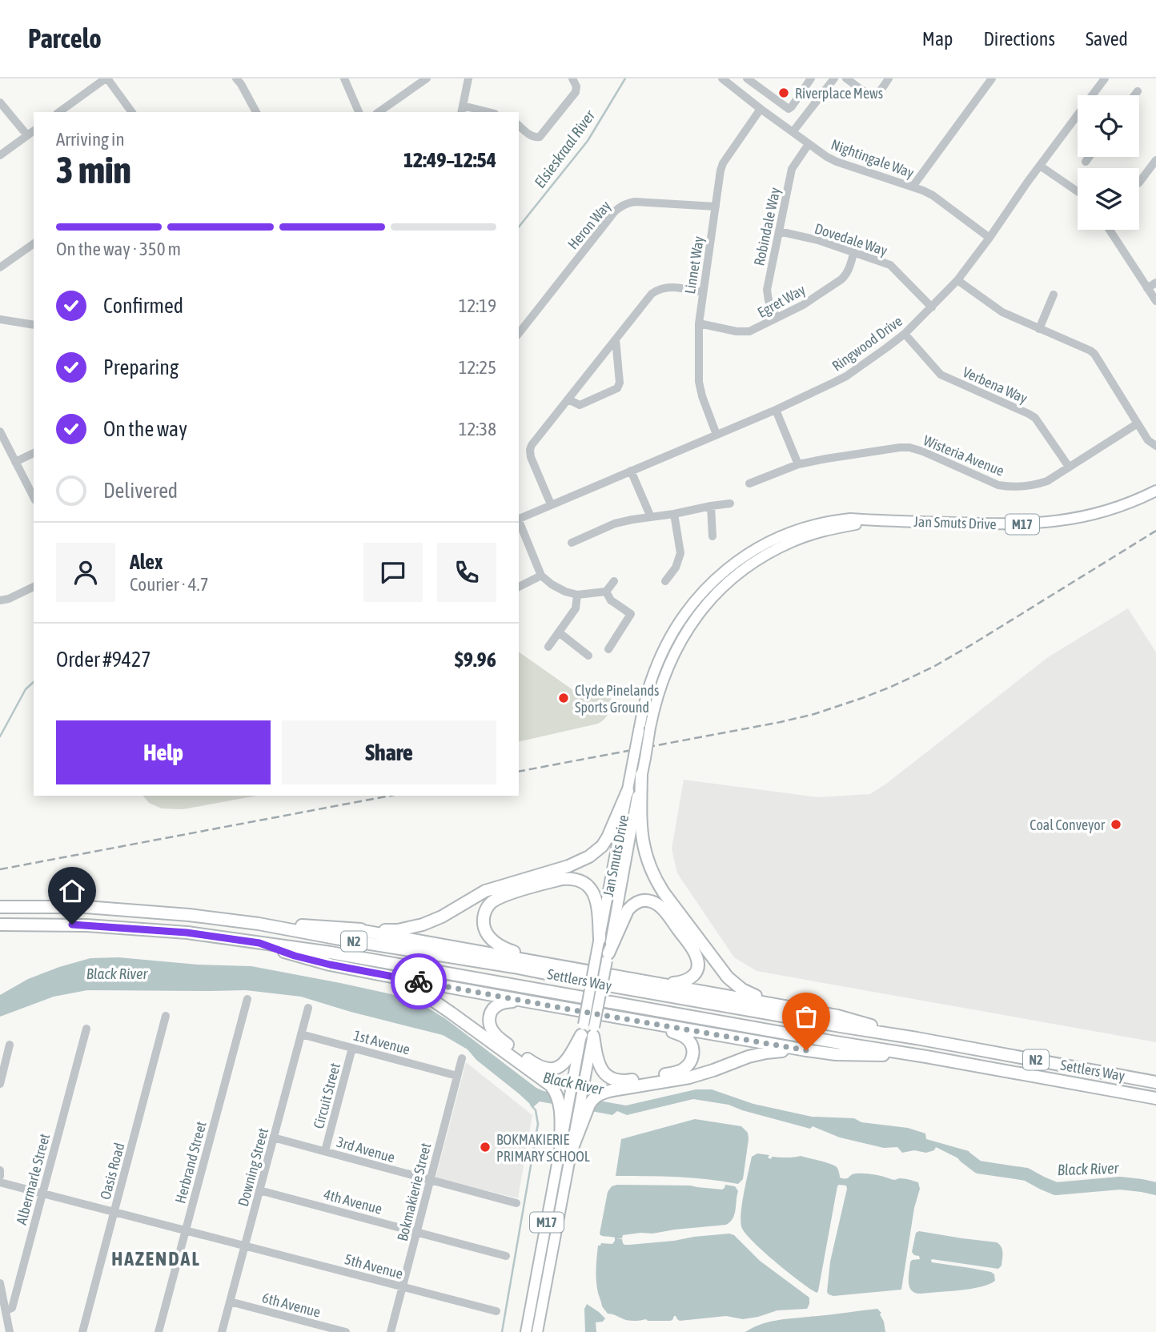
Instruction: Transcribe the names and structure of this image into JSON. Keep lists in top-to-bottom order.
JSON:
{
  "streets": {
    "highway": ["N2", "Settlers Way"],
    "main road": ["Jan Smuts Drive", "M17"],
    "street": [
      "Nightingale Way",
      "Heron Way",
      "Robindale Way",
      "Dovedale Way",
      "Linnet Way",
      "Egret Way",
      "Ringwood Drive",
      "Verbena Way",
      "Wisteria Avenue",
      "1st Avenue",
      "Circuit Street",
      "3rd Avenue",
      "Herbrand Street",
      "Downing Street",
      "Oasis Road",
      "Albermarle Street",
      "Bokmakierie Street",
      "4th Avenue",
      "5th Avenue",
      "6th Avenue"
    ]
  },
  "crossings": [
    ["Nightingale Way", "Robindale Way"],
    ["Nightingale Way", "Linnet Way"],
    ["Nightingale Way", "Ringwood Drive"],
    ["Heron Way", "Linnet Way"],
    ["Robindale Way", "Dovedale Way"],
    ["Robindale Way", "Egret Way"],
    ["Dovedale Way", "Egret Way"],
    ["Dovedale Way", "Ringwood Drive"],
    ["Linnet Way", "Egret Way"],
    ["Linnet Way", "Ringwood Drive"],
    ["Ringwood Drive", "Verbena Way"],
    ["Verbena Way", "Wisteria Avenue"],
    ["1st Avenue", "Circuit Street"],
    ["1st Avenue", "Downing Street"],
    ["1st Avenue", "Bokmakierie Street"],
    ["Circuit Street", "3rd Avenue"],
    ["3rd Avenue", "Downing Street"],
    ["3rd Avenue", "Bokmakierie Street"],
    ["Herbrand Street", "5th Avenue"],
    ["Downing Street", "4th Avenue"],
    ["Downing Street", "5th Avenue"],
    ["Downing Street", "6th Avenue"],
    ["Oasis Road", "5th Avenue"],
    ["Albermarle Street", "5th Avenue"],
    ["Bokmakierie Street", "4th Avenue"],
    ["Bokmakierie Street", "5th Avenue"]
  ],
  "districts": ["HAZENDAL"],
  "water": ["Elsieskraal River", "Black River"],
  "places": [
    "Riverplace Mews",
    "Clyde Pinelands Sports Ground",
    "Coal Conveyor",
    "BOKMAKIERIE PRIMARY SCHOOL"
  ],
  "page": {
    "header": "Parcelo",
    "nav": ["Map", "Directions", "Saved"],
    "heading": ["3 min", "Arriving in", "12:49–12:54"],
    "panel": [
      "Alex",
      "Courier · 4.7",
      "Order #9427",
      "$9.96"
    ],
    "bar": "On the way · 350 m",
    "list": [
      ["Confirmed", "12:19"],
      ["Preparing", "12:25"],
      ["On the way", "12:38"],
      "Delivered"
    ],
    "buttons": ["Help", "Share"]
  }
}
